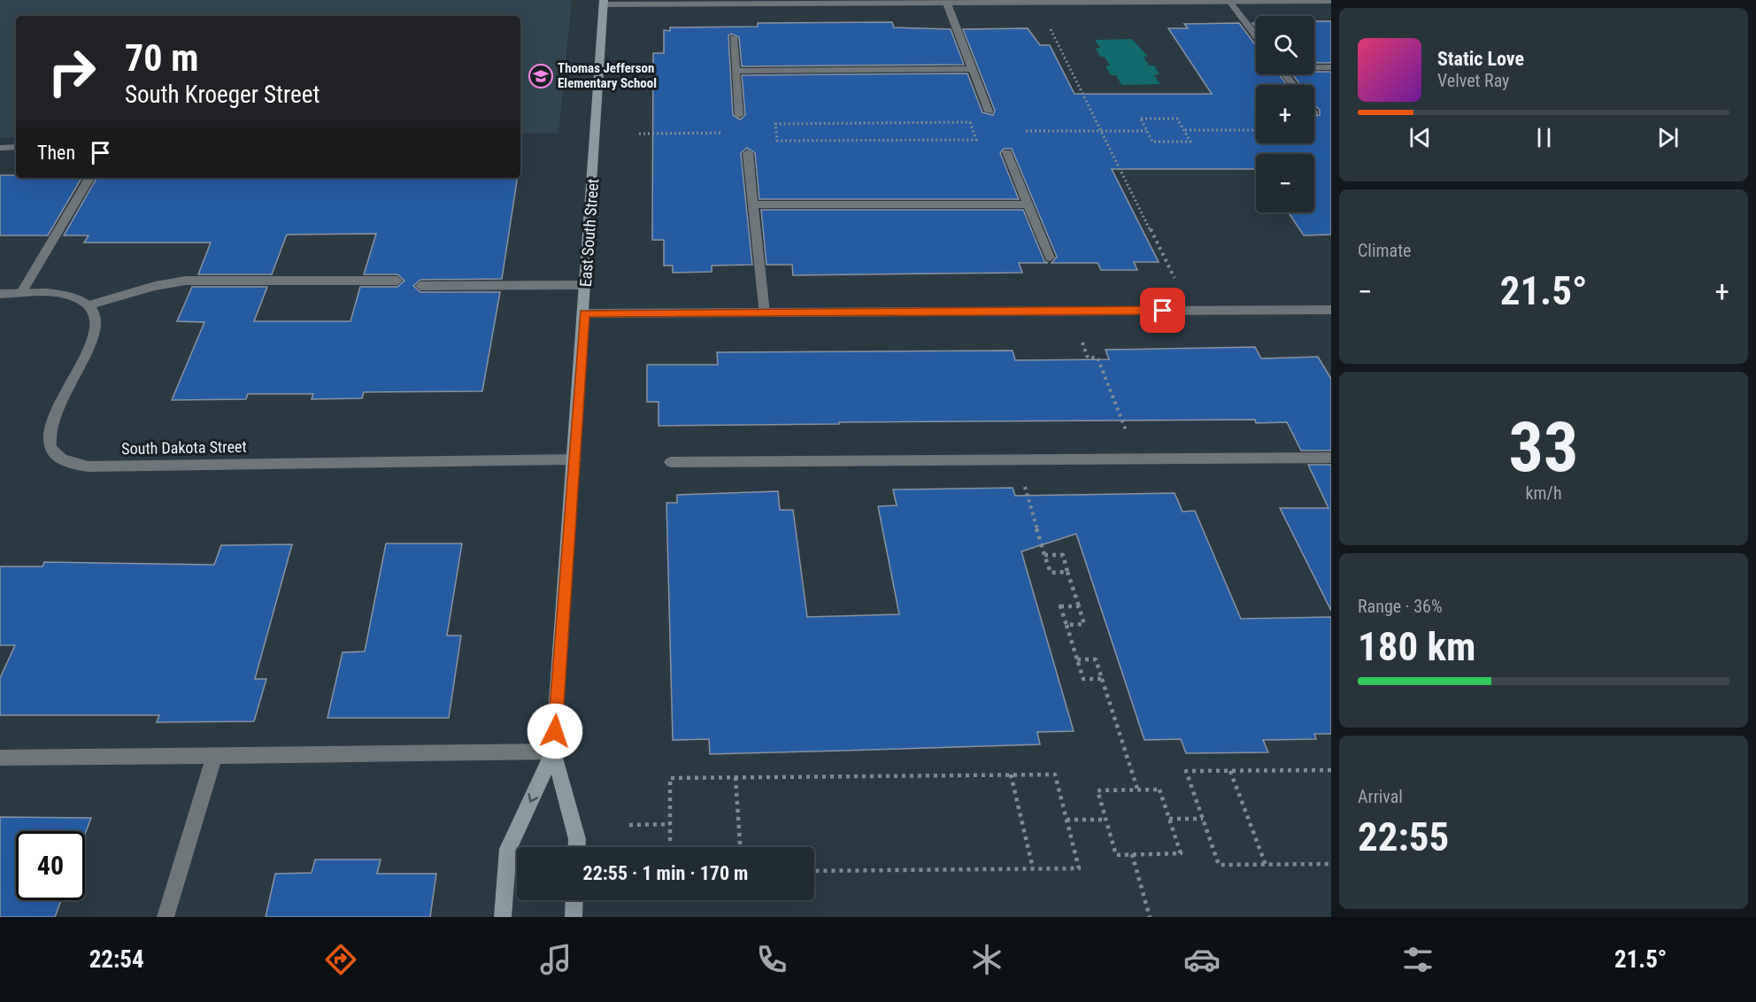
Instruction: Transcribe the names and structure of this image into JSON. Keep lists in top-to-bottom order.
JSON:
{
  "streets": {
    "street": ["East South Street", "South Dakota Street"]
  },
  "crossings": [
    ["East South Street", "South Dakota Street"]
  ],
  "places": {
    "school or university": ["Thomas Jefferson Elementary School"]
  },
  "page": {
    "map_buttons": ["+", "−"],
    "turn": ["70 m", "South Kroeger Street"],
    "song": ["Static Love", "Velvet Ray"],
    "then": "Then",
    "tile": [
      "Climate",
      ["33", "km/h"],
      ["Range · 36%", "180 km"],
      ["Arrival", "22:55"]
    ],
    "heat": ["−", "21.5°", "+"],
    "limit": "40",
    "trip": "22:55 · 1 min · 170 m",
    "tabs": ["22:54", "21.5°"]
  }
}
